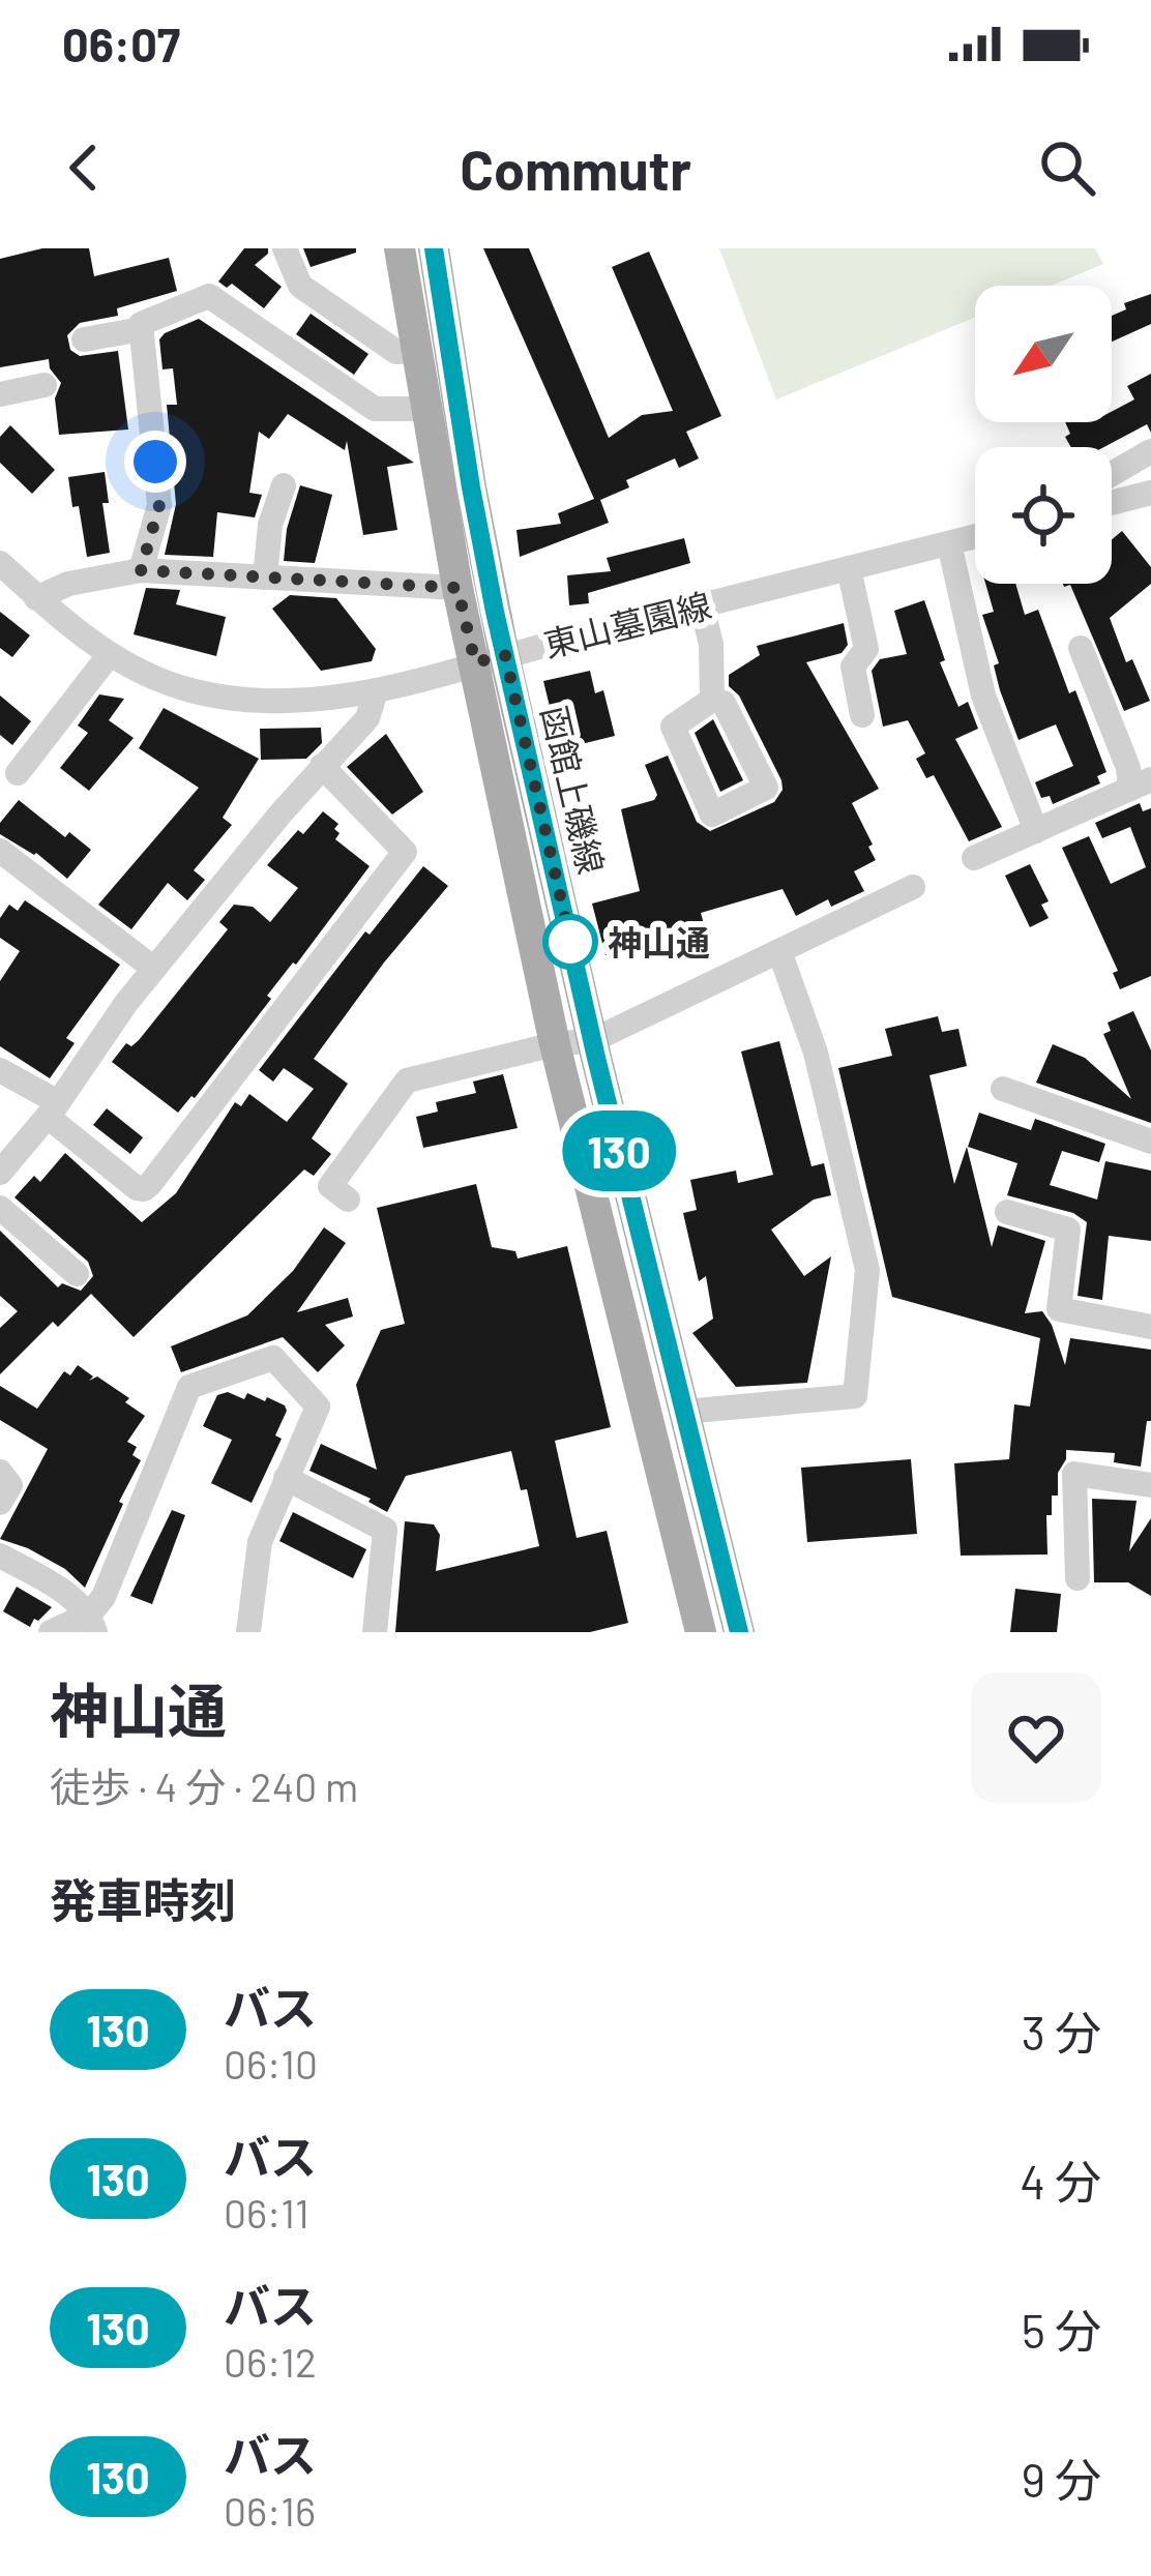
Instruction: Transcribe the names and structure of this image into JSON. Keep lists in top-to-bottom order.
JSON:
{
  "streets": {
    "main road": ["函館上磯線"],
    "street": ["東山墓園線"]
  },
  "crossings": [
    ["東山墓園線", "函館上磯線"]
  ],
  "places": ["神山通"],
  "lines": ["bus line 130"],
  "north": "bottom left",
  "page": {
    "status": "06:07",
    "header": "Commutr",
    "on_map": "130",
    "heading": [
      ["神山通", "徒歩 · 4 分 · 240 m"],
      "発車時刻"
    ],
    "list": [
      {
        "mark": "130",
        "name": "バス",
        "note": "06:10",
        "value": "3 分"
      },
      {
        "mark": "130",
        "name": "バス",
        "note": "06:11",
        "value": "4 分"
      },
      {
        "mark": "130",
        "name": "バス",
        "note": "06:12",
        "value": "5 分"
      },
      {
        "mark": "130",
        "name": "バス",
        "note": "06:16",
        "value": "9 分"
      }
    ]
  }
}
